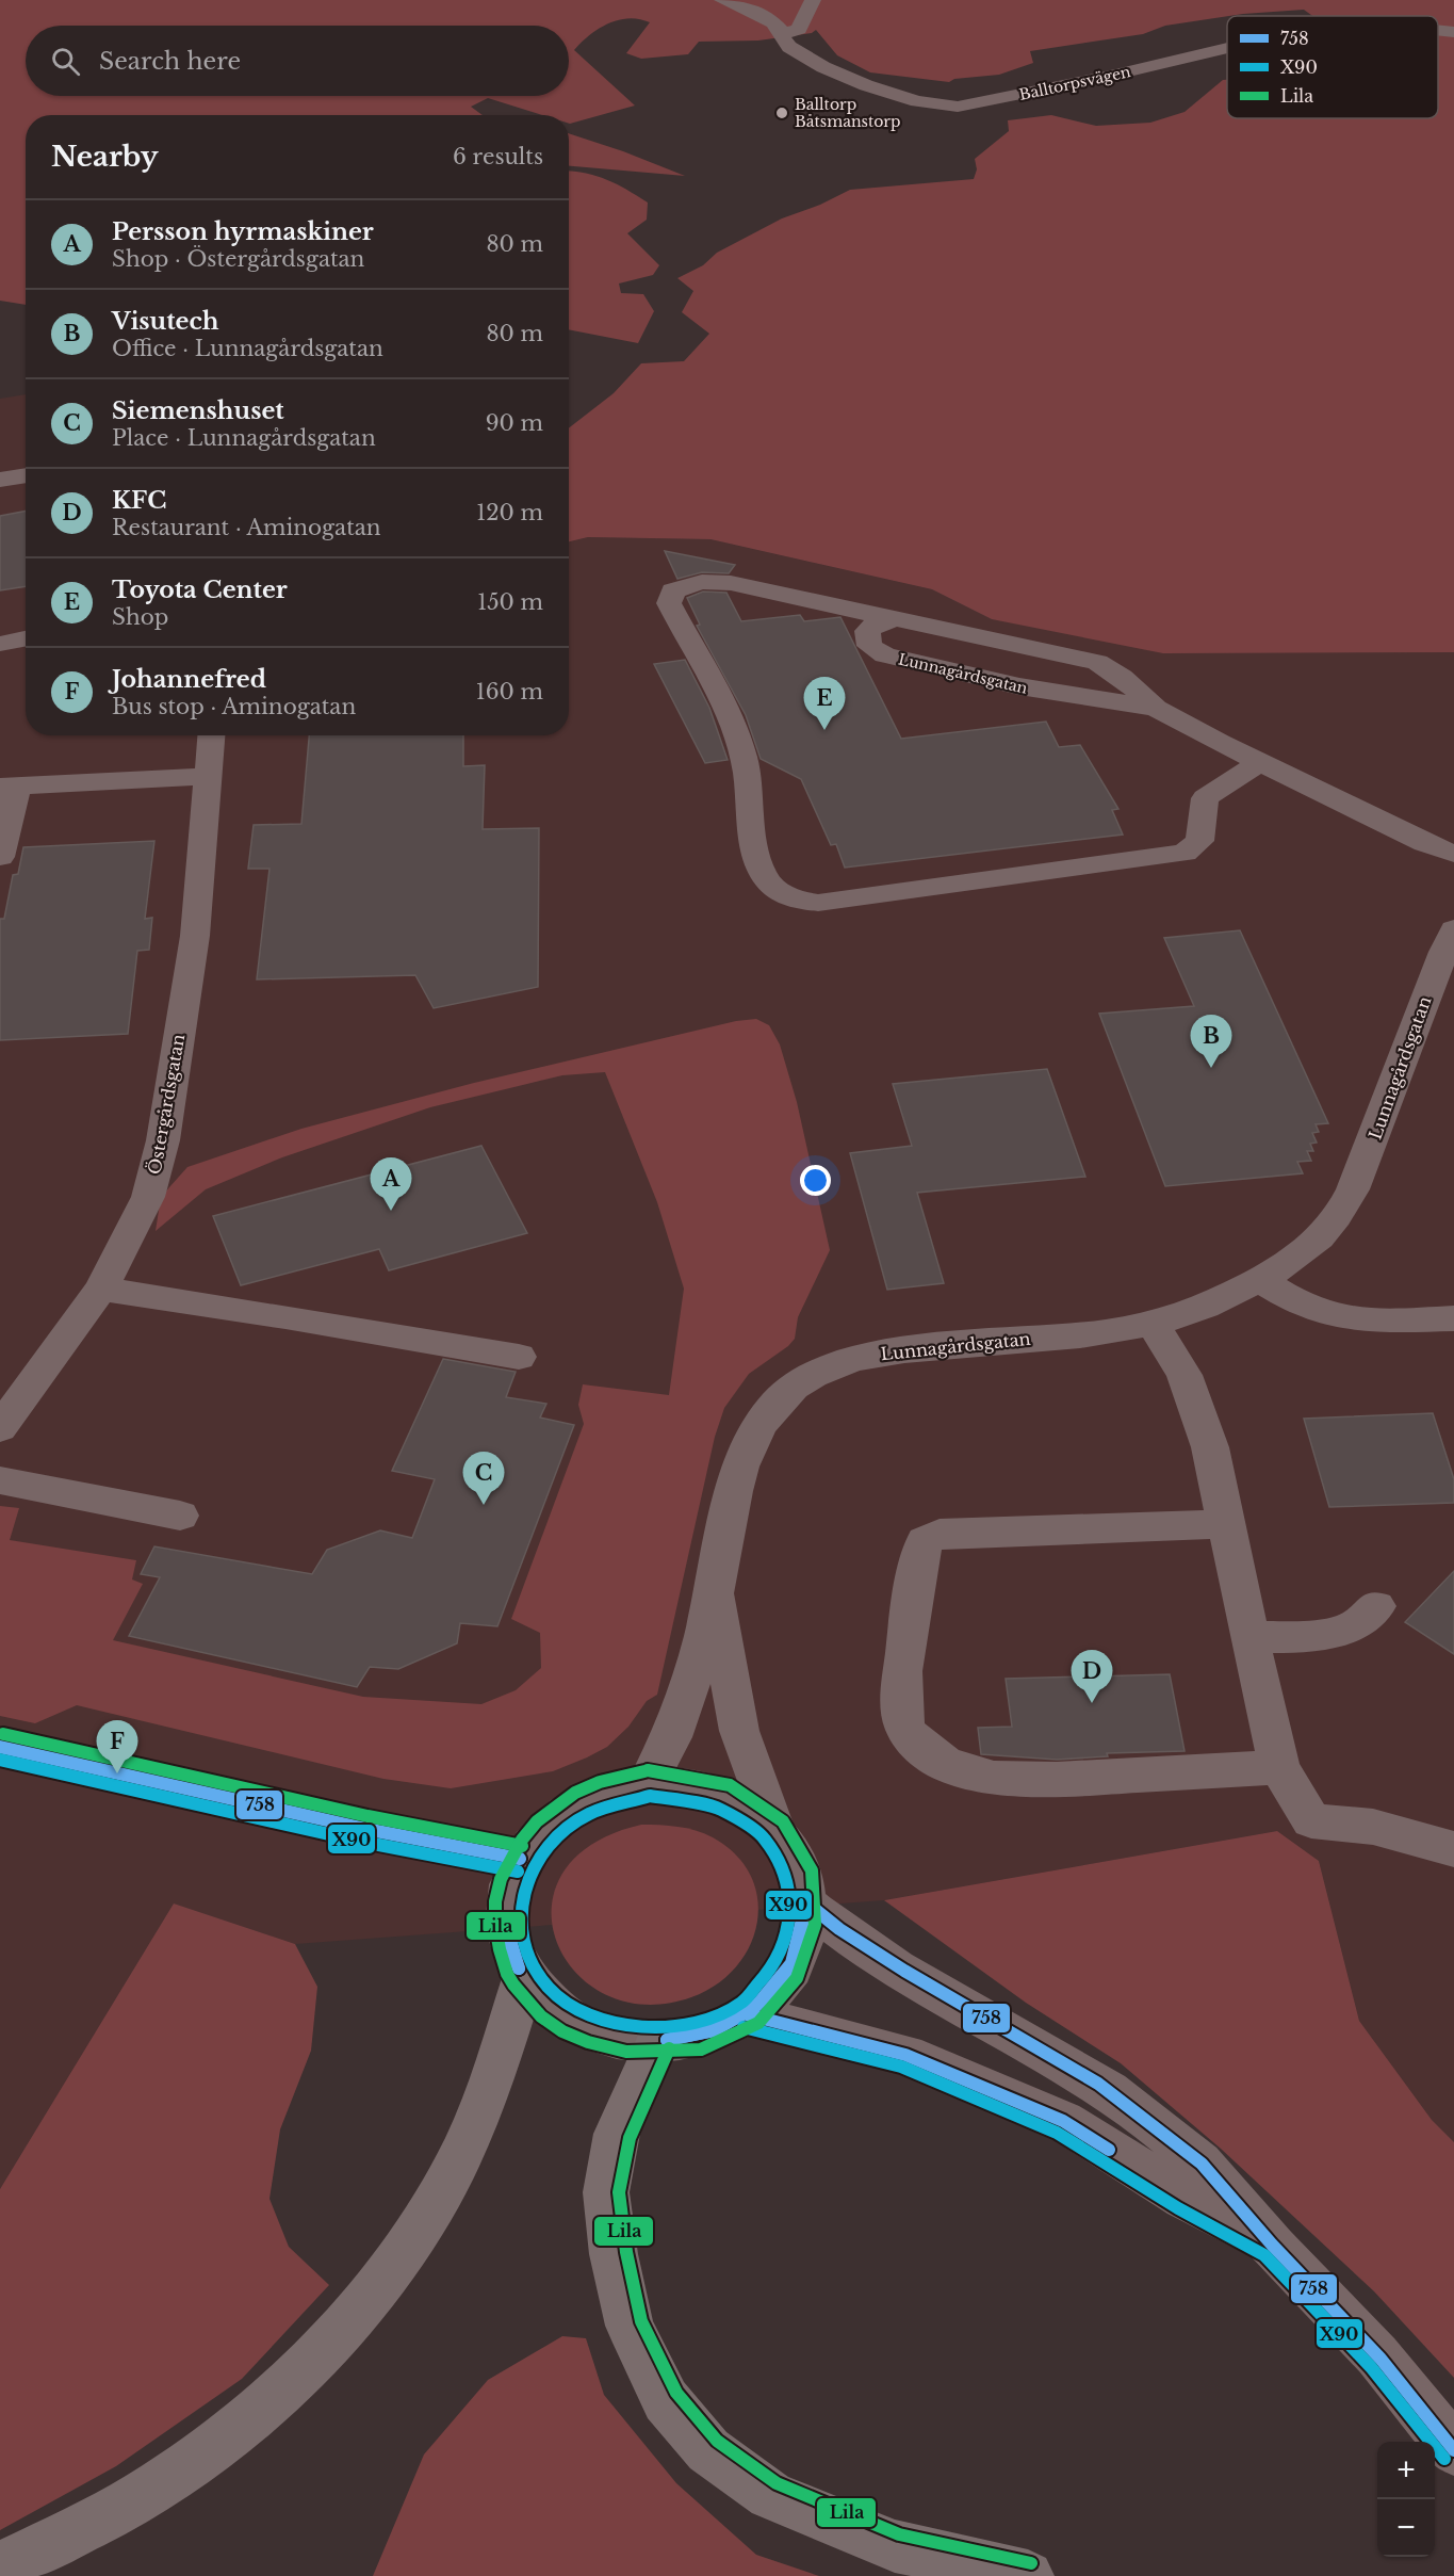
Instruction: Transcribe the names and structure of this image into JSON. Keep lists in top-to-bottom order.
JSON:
{
  "streets": {
    "street": ["Balltorpsvägen", "Lunnagårdsgatan", "Östergårdsgatan"]
  },
  "places": ["Balltorp Båtsmanstorp"],
  "lines": ["transit line Lila", "transit line 758", "transit line X90"],
  "legend": ["758", "X90", "Lila"],
  "page": {
    "search": "Search here",
    "heading": ["Nearby", "6 results"],
    "list": [
      {
        "mark": "A",
        "name": "Persson hyrmaskiner",
        "note": "Shop · Östergårdsgatan",
        "value": "80 m"
      },
      {
        "mark": "B",
        "name": "Visutech",
        "note": "Office · Lunnagårdsgatan",
        "value": "80 m"
      },
      {
        "mark": "C",
        "name": "Siemenshuset",
        "note": "Place · Lunnagårdsgatan",
        "value": "90 m"
      },
      {
        "mark": "D",
        "name": "KFC",
        "note": "Restaurant · Aminogatan",
        "value": "120 m"
      },
      {
        "mark": "E",
        "name": "Toyota Center",
        "note": "Shop",
        "value": "150 m"
      },
      {
        "mark": "F",
        "name": "Johannefred",
        "note": "Bus stop · Aminogatan",
        "value": "160 m"
      }
    ],
    "pins": [
      "E",
      "B",
      "A",
      "C",
      "D",
      "F"
    ],
    "map_buttons": ["+", "−"]
  }
}
